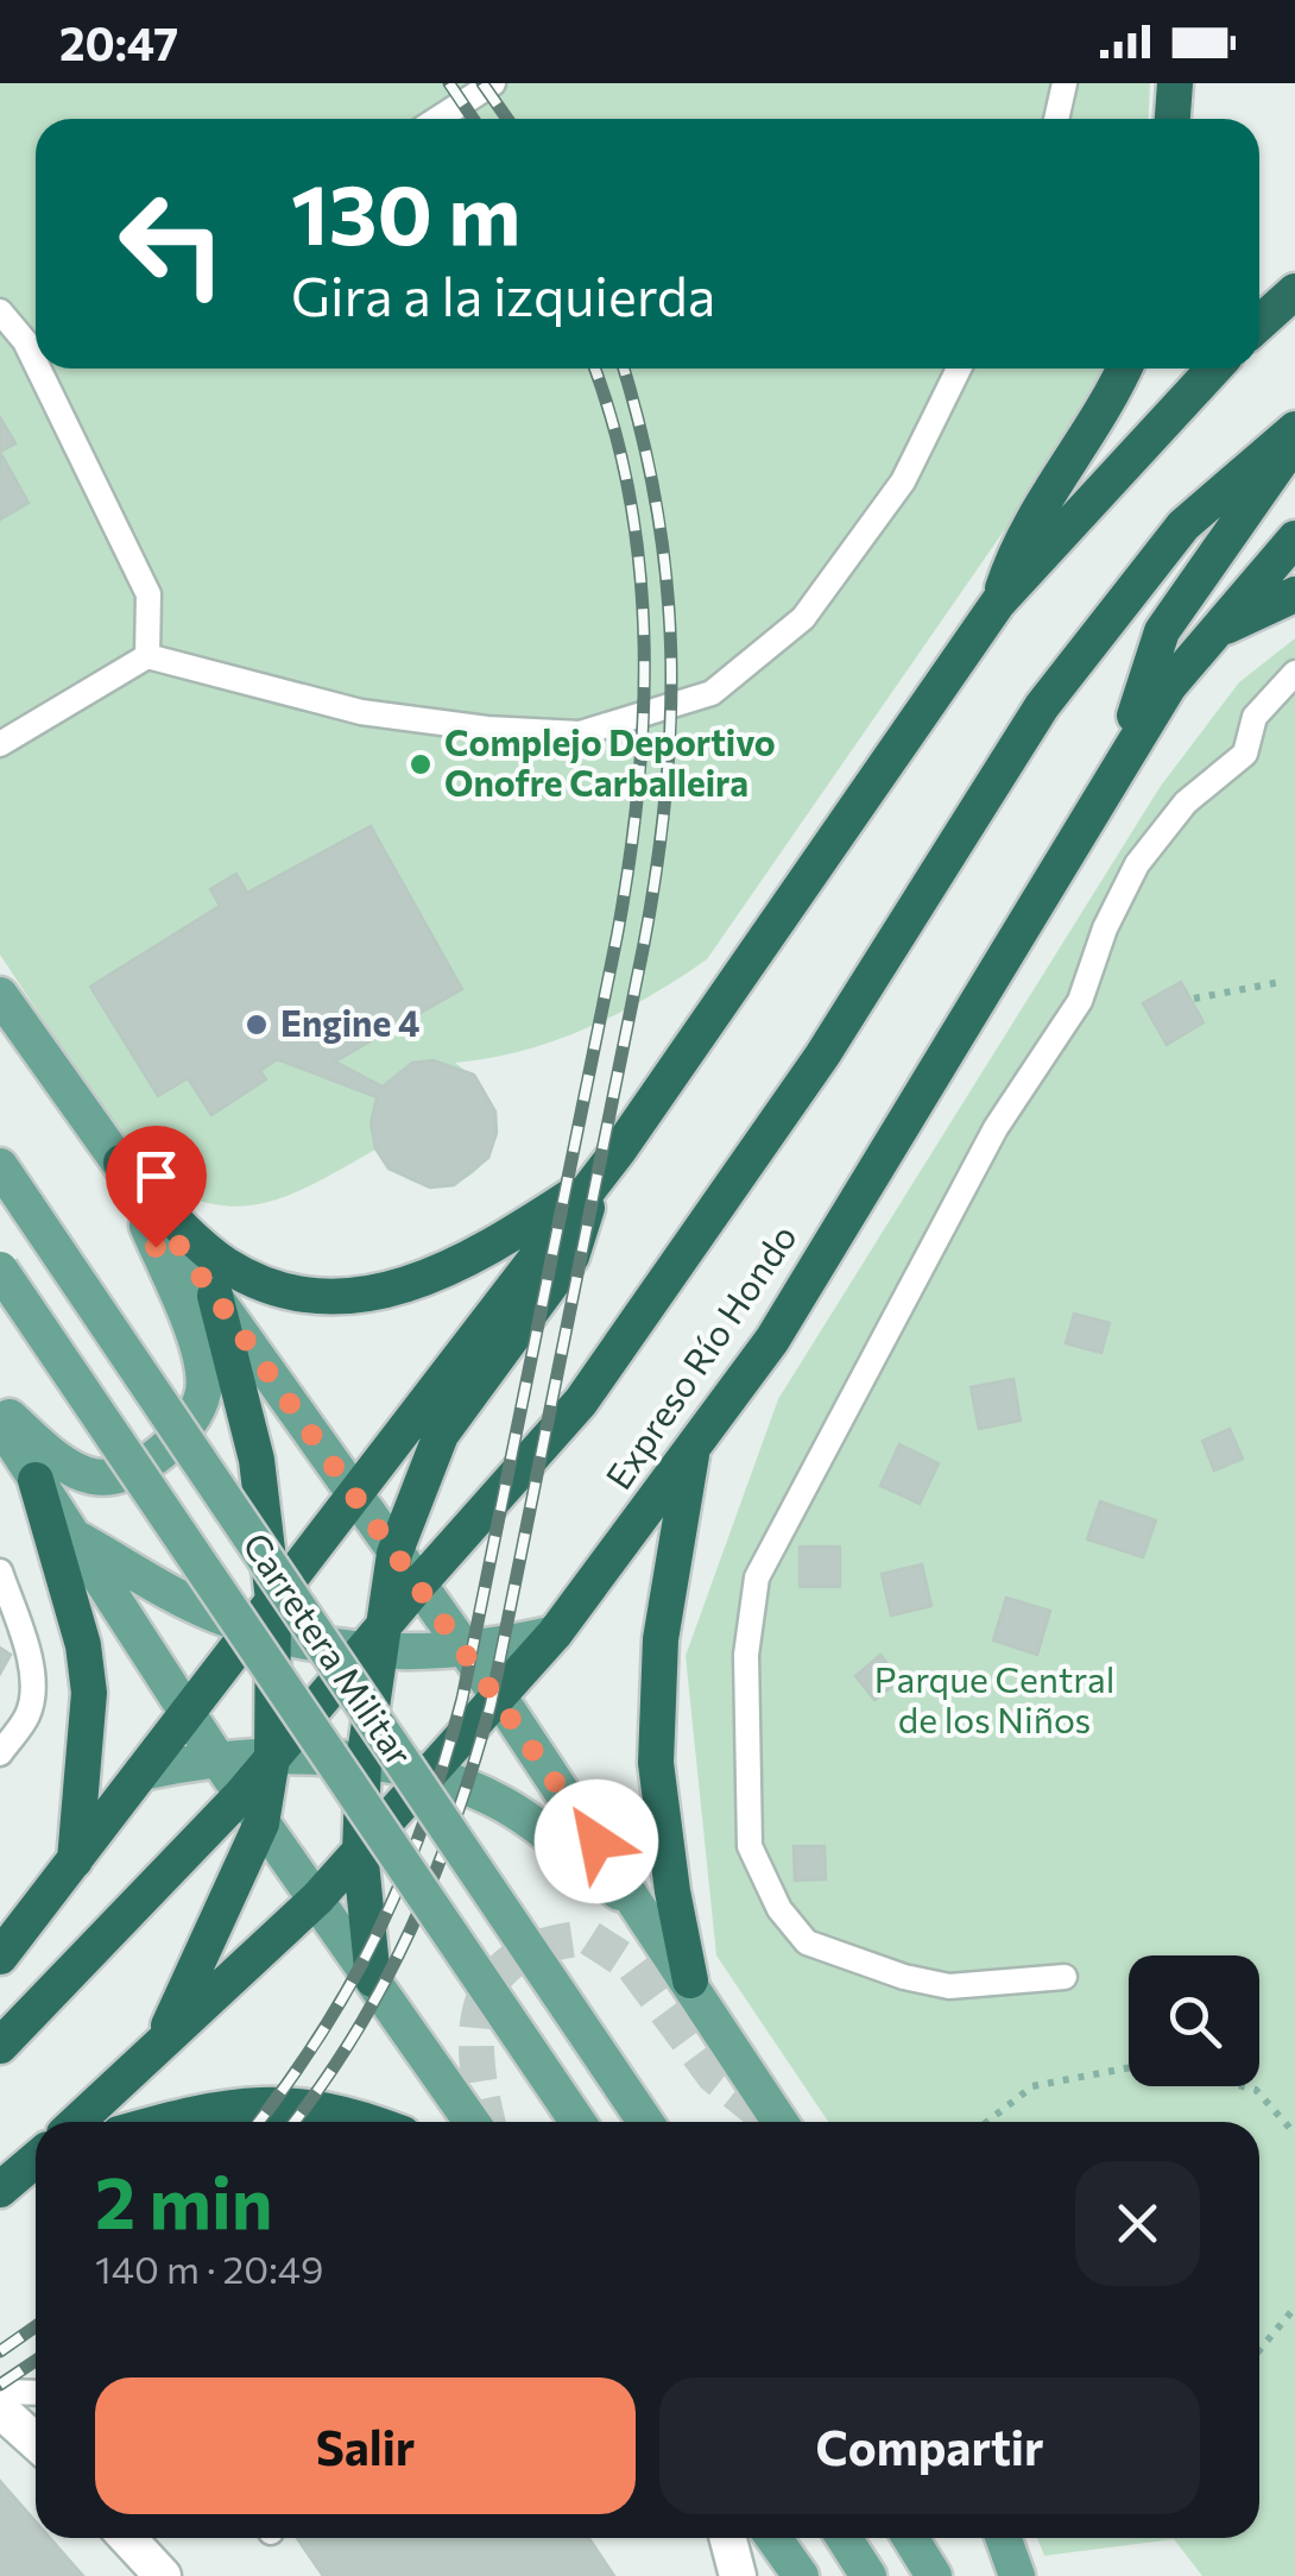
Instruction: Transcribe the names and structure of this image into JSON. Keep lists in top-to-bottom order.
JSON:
{
  "streets": {
    "highway": ["Expreso Río Hondo"],
    "main road": ["Carretera Militar"]
  },
  "parks": ["Parque Central de los Niños"],
  "places": ["Complejo Deportivo Onofre Carballeira", "Engine 4"],
  "page": {
    "status": "20:47",
    "turn": ["130 m", "Gira a la izquierda"],
    "heading": ["2 min", "140 m · 20:49"],
    "buttons": ["Salir", "Compartir"]
  }
}
